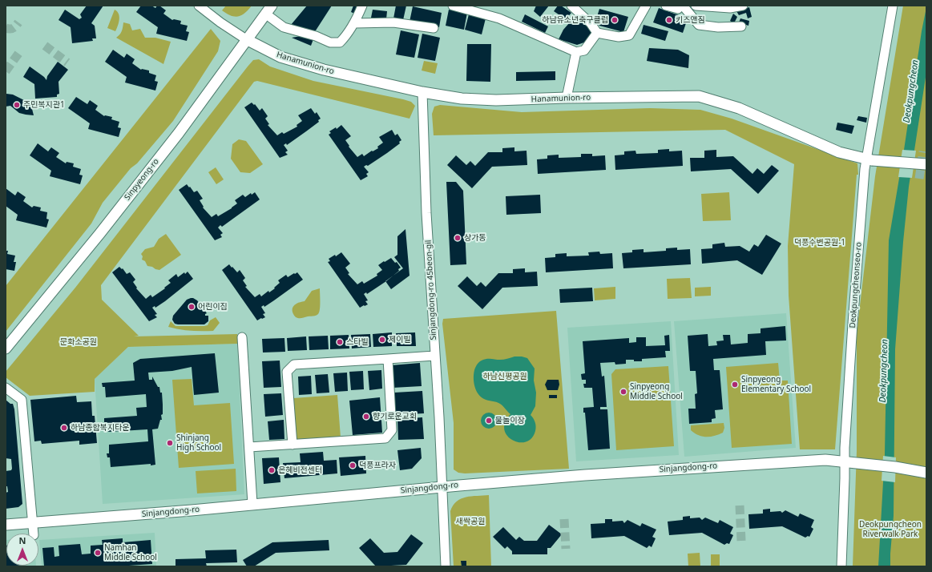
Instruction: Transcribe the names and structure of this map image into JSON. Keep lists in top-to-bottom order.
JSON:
{
  "streets": {
    "main road": ["Hanamunion-ro", "Sinpyeong-ro", "Sinjangdong-ro"],
    "street": ["Deokpungcheonseo-ro", "Sinjangdong-ro 45beon-gil"]
  },
  "crossings": [
    ["Hanamunion-ro", "Sinpyeong-ro"],
    ["Hanamunion-ro", "Deokpungcheonseo-ro"],
    ["Hanamunion-ro", "Sinjangdong-ro 45beon-gil"],
    ["Deokpungcheonseo-ro", "Sinjangdong-ro"],
    ["Sinjangdong-ro 45beon-gil", "Sinjangdong-ro"]
  ],
  "water": ["Deokpungcheon"],
  "parks": [
    "덕풍수변공원-1",
    "문화소공원",
    "하남신평공원",
    "새싹공원",
    "Deokpungcheon Riverwalk Park"
  ],
  "places": [
    "하남유소년축구클럽",
    "키즈앤짐",
    "주민복지관1",
    "상가동",
    "어린이집",
    "제이빌",
    "스타빌",
    "Sinpyeong Elementary School",
    "Sinpyeong Middle School",
    "향기로운교회",
    "물놀이장",
    "하남종합복지타운",
    "Shinjang High School",
    "덕풍프라자",
    "은혜비전센터",
    "Namhan Middle School"
  ],
  "north": "top"
}
